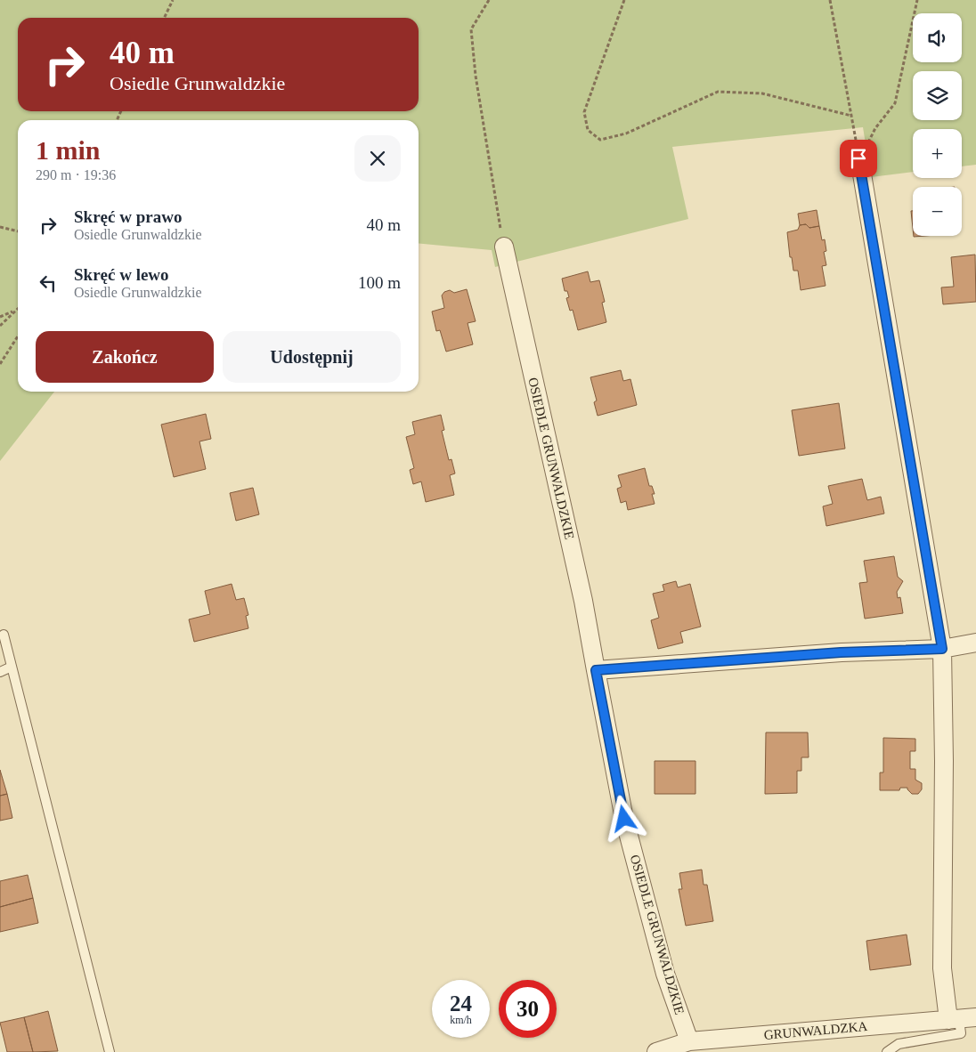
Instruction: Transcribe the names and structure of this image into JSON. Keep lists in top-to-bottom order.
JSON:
{
  "streets": {
    "street": ["OSIEDLE GRUNWALDZKIE", "GRUNWALDZKA"]
  },
  "crossings": [
    ["OSIEDLE GRUNWALDZKIE", "GRUNWALDZKA"]
  ],
  "page": {
    "map_buttons": ["+", "−"],
    "turn": ["40 m", "Osiedle Grunwaldzkie"],
    "heading": ["1 min", "290 m · 19:36"],
    "list": [
      {
        "name": "Skręć w prawo",
        "note": "Osiedle Grunwaldzkie",
        "value": "40 m"
      },
      {
        "name": "Skręć w lewo",
        "note": "Osiedle Grunwaldzkie",
        "value": "100 m"
      }
    ],
    "buttons": ["Zakończ", "Udostępnij"],
    "speed": "24 km/h",
    "limit": "30"
  }
}
